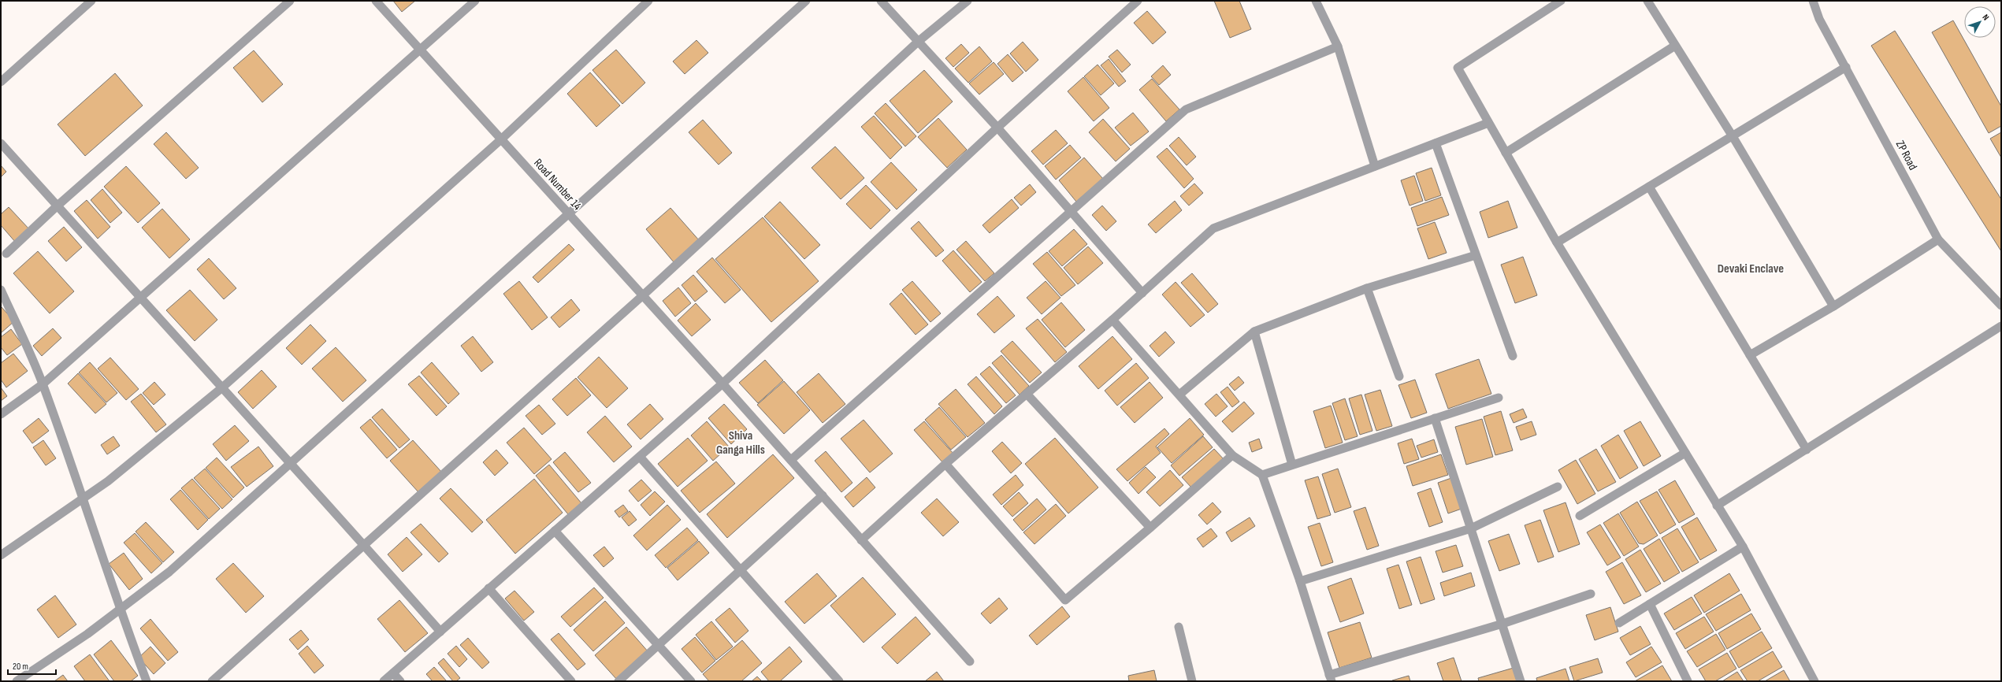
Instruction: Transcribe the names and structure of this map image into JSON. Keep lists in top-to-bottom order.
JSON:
{
  "streets": {
    "street": ["ZP Road", "Road Number 14"]
  },
  "districts": ["Devaki Enclave", "Shiva Ganga Hills"],
  "scale_bar": "20 m",
  "north": "top right"
}
